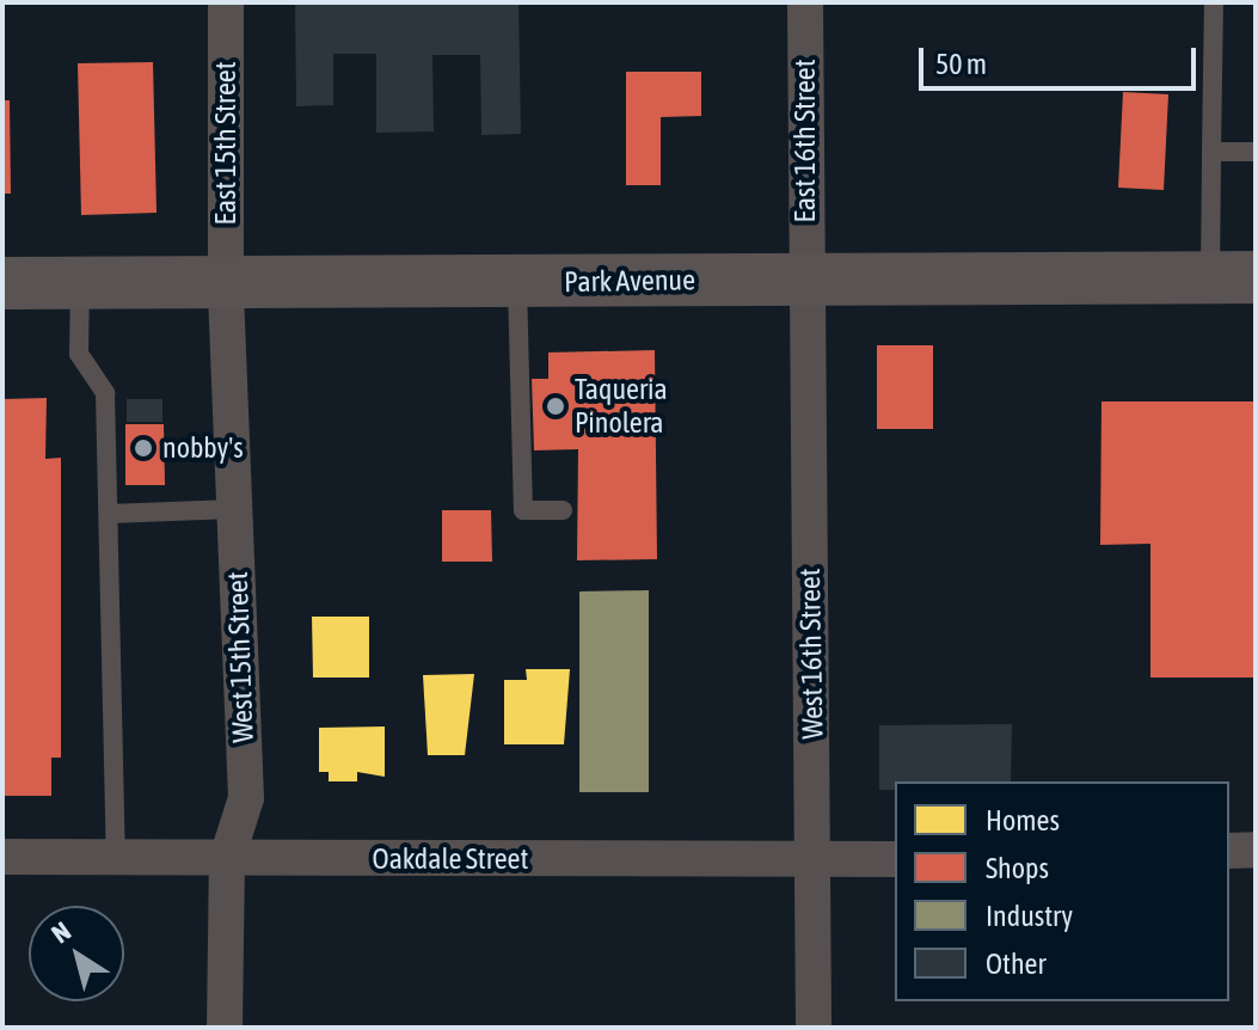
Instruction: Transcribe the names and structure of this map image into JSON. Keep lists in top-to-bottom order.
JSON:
{
  "streets": {
    "main road": ["Park Avenue"],
    "street": [
      "East 16th Street",
      "East 15th Street",
      "West 16th Street",
      "West 15th Street",
      "Oakdale Street"
    ]
  },
  "crossings": [
    ["East 16th Street", "Park Avenue"],
    ["East 16th Street", "West 16th Street"],
    ["East 15th Street", "Park Avenue"],
    ["East 15th Street", "West 15th Street"],
    ["Park Avenue", "West 16th Street"],
    ["Park Avenue", "West 15th Street"],
    ["West 16th Street", "Oakdale Street"],
    ["West 15th Street", "Oakdale Street"]
  ],
  "places": ["Taqueria Pinolera", "nobby's"],
  "legend": [
    "Homes",
    "Shops",
    "Industry",
    "Other"
  ],
  "scale_bar": "50 m",
  "north": "top left"
}
